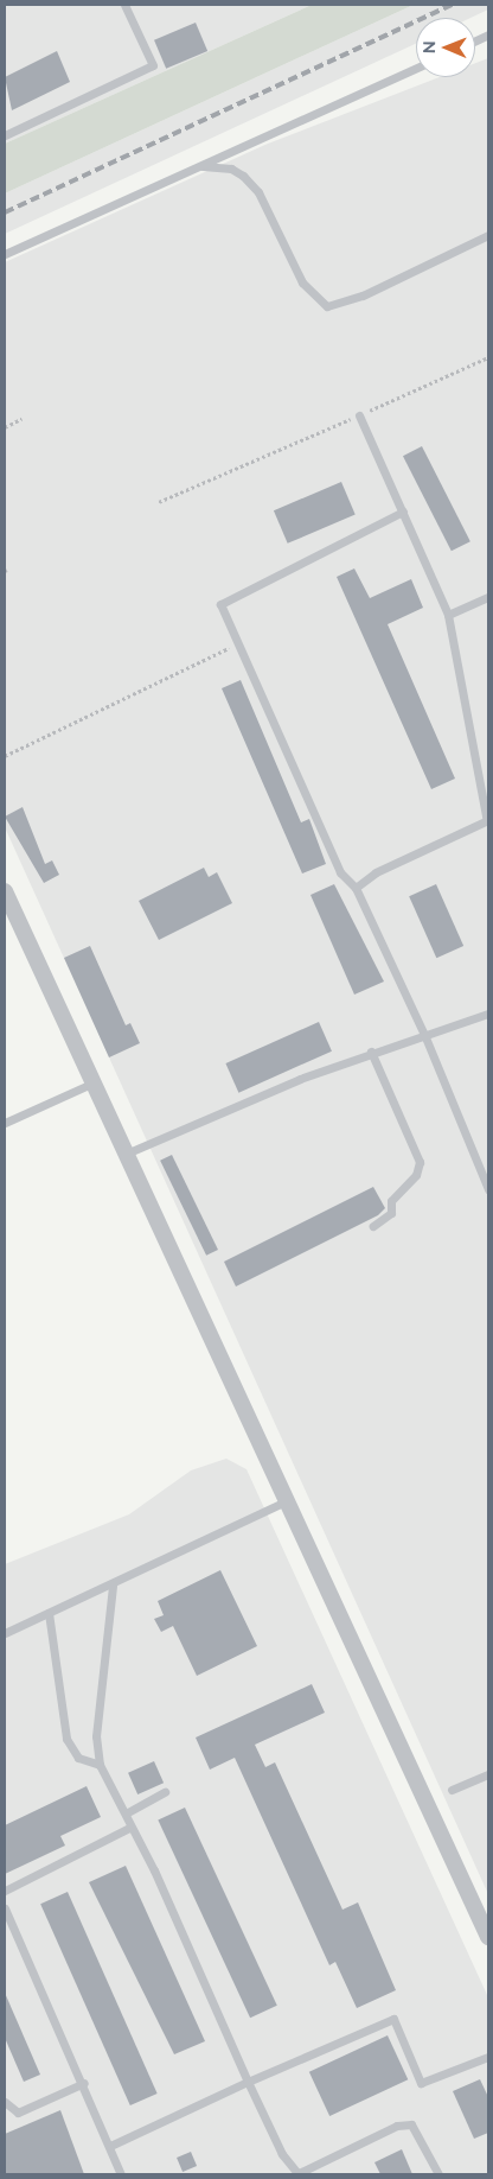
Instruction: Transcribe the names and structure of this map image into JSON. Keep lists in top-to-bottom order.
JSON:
{
  "north": "left"
}
